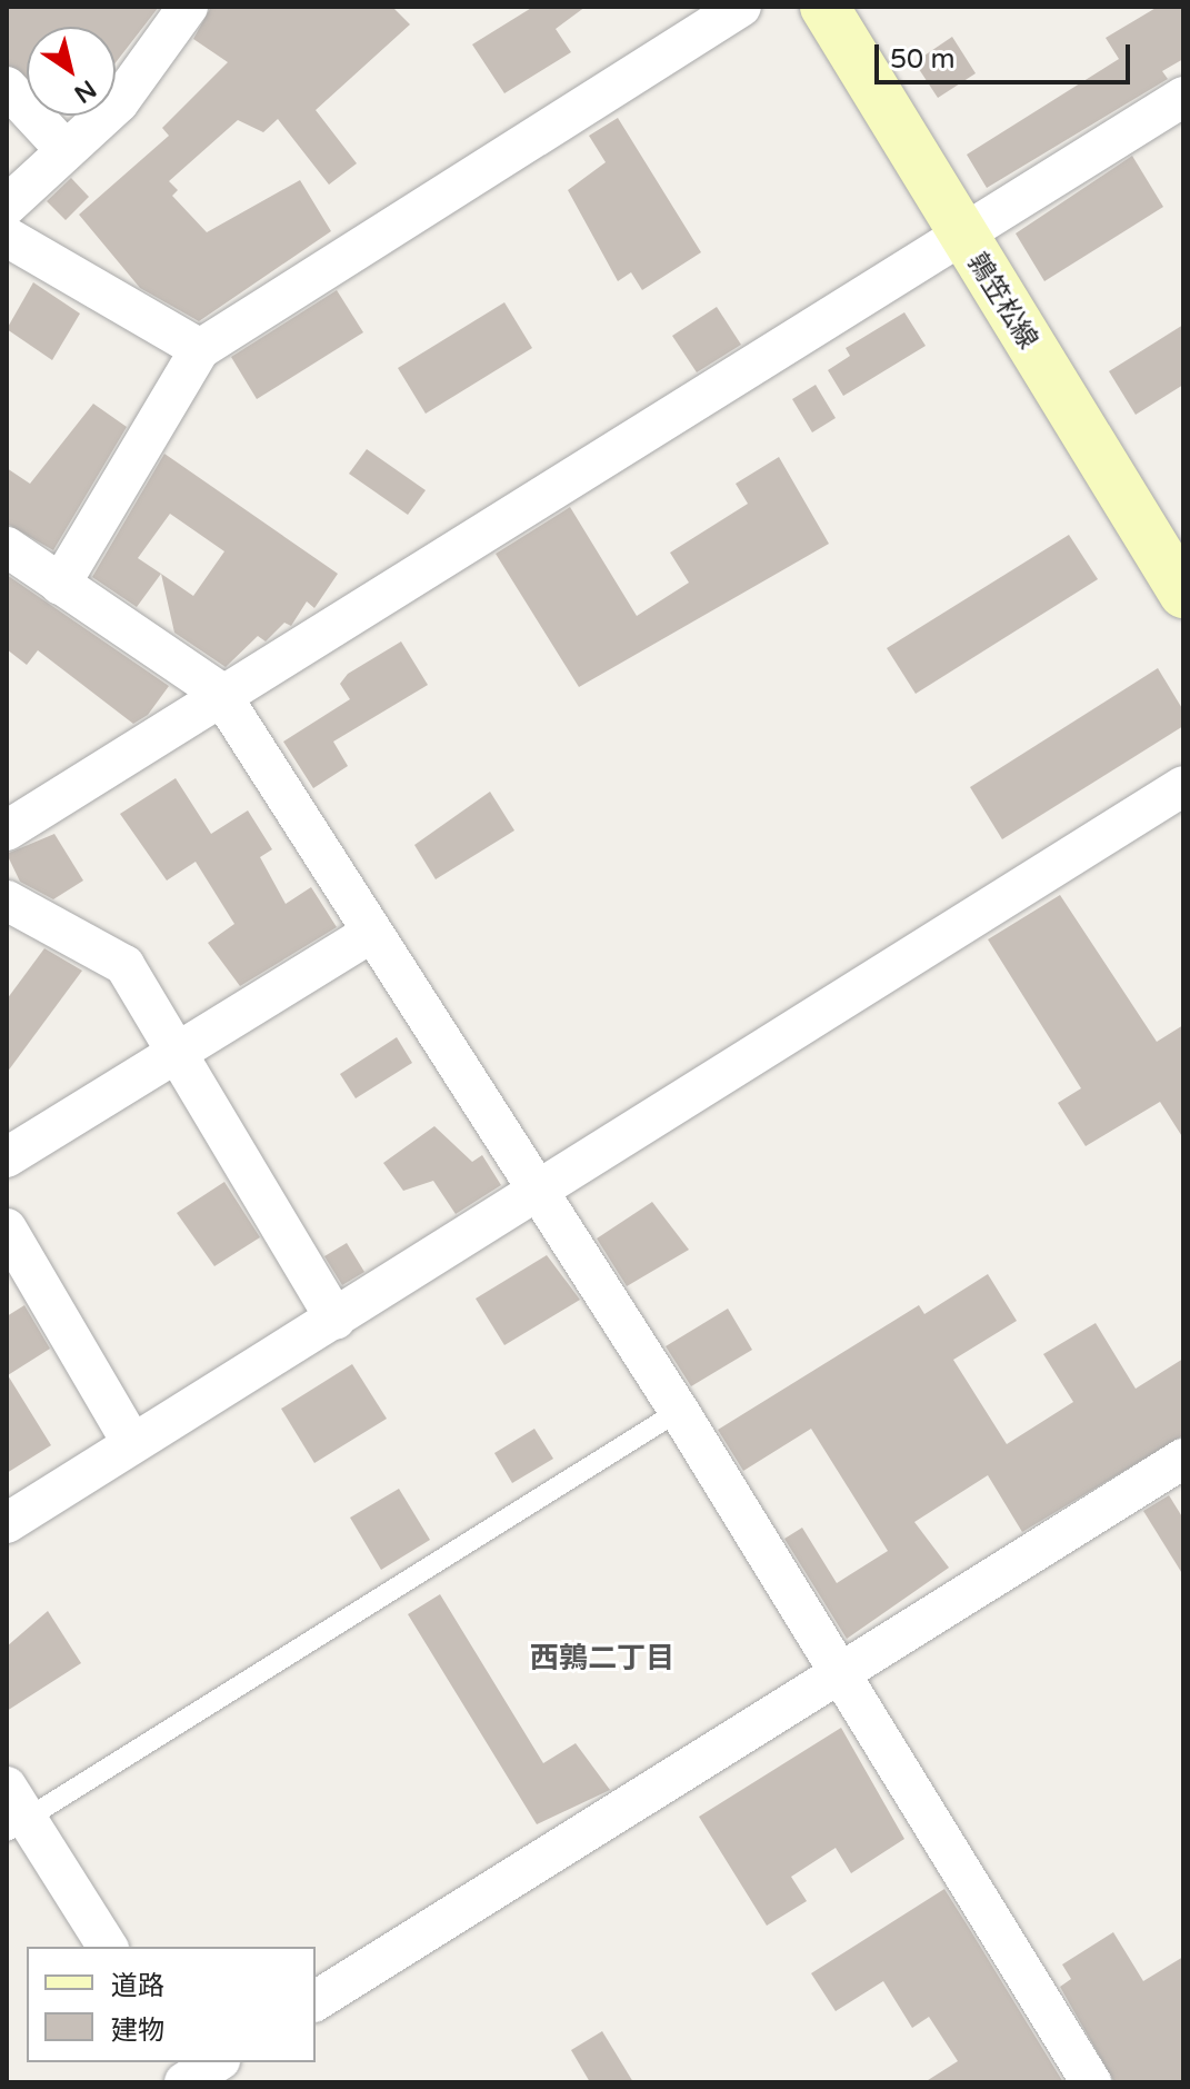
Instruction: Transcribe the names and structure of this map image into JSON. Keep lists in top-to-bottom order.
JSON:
{
  "streets": {
    "main road": ["鶉笠松線"]
  },
  "districts": ["西鶉二丁目"],
  "legend": ["道路", "建物"],
  "scale_bar": "50 m",
  "north": "bottom right"
}
